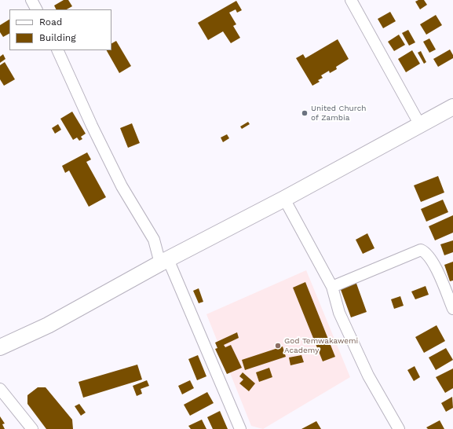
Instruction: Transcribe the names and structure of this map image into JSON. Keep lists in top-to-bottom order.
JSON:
{
  "places": ["United Church of Zambia", "God Temwakawemi Academy"],
  "legend": ["Road", "Building"]
}
